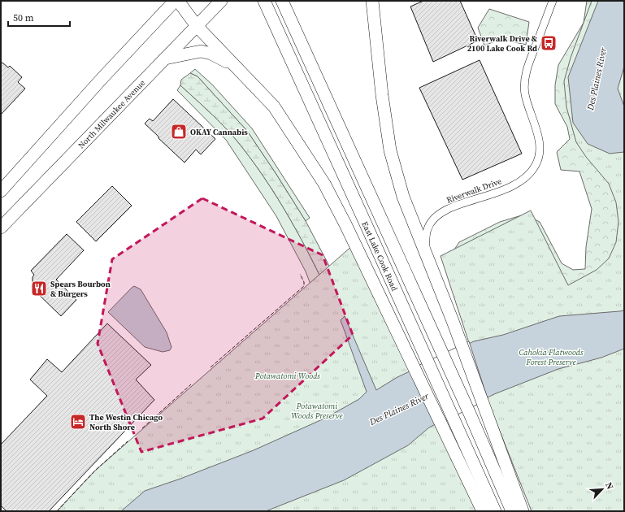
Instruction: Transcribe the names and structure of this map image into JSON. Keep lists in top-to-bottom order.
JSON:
{
  "streets": {
    "main road": ["North Milwaukee Avenue", "East Lake Cook Road"],
    "street": ["Riverwalk Drive"]
  },
  "water": ["Des Plaines River"],
  "parks": ["Cahokia Flatwoods Forest Preserve", "Potawatomi Woods", "Potawatomi Woods Preserve"],
  "places": {
    "bus stop": ["Riverwalk Drive & 2100 Lake Cook Rd"],
    "shop": ["OKAY Cannabis"],
    "restaurant": ["Spears Bourbon & Burgers"],
    "hotel": ["The Westin Chicago North Shore"]
  },
  "scale_bar": "50 m",
  "north": "top right"
}
